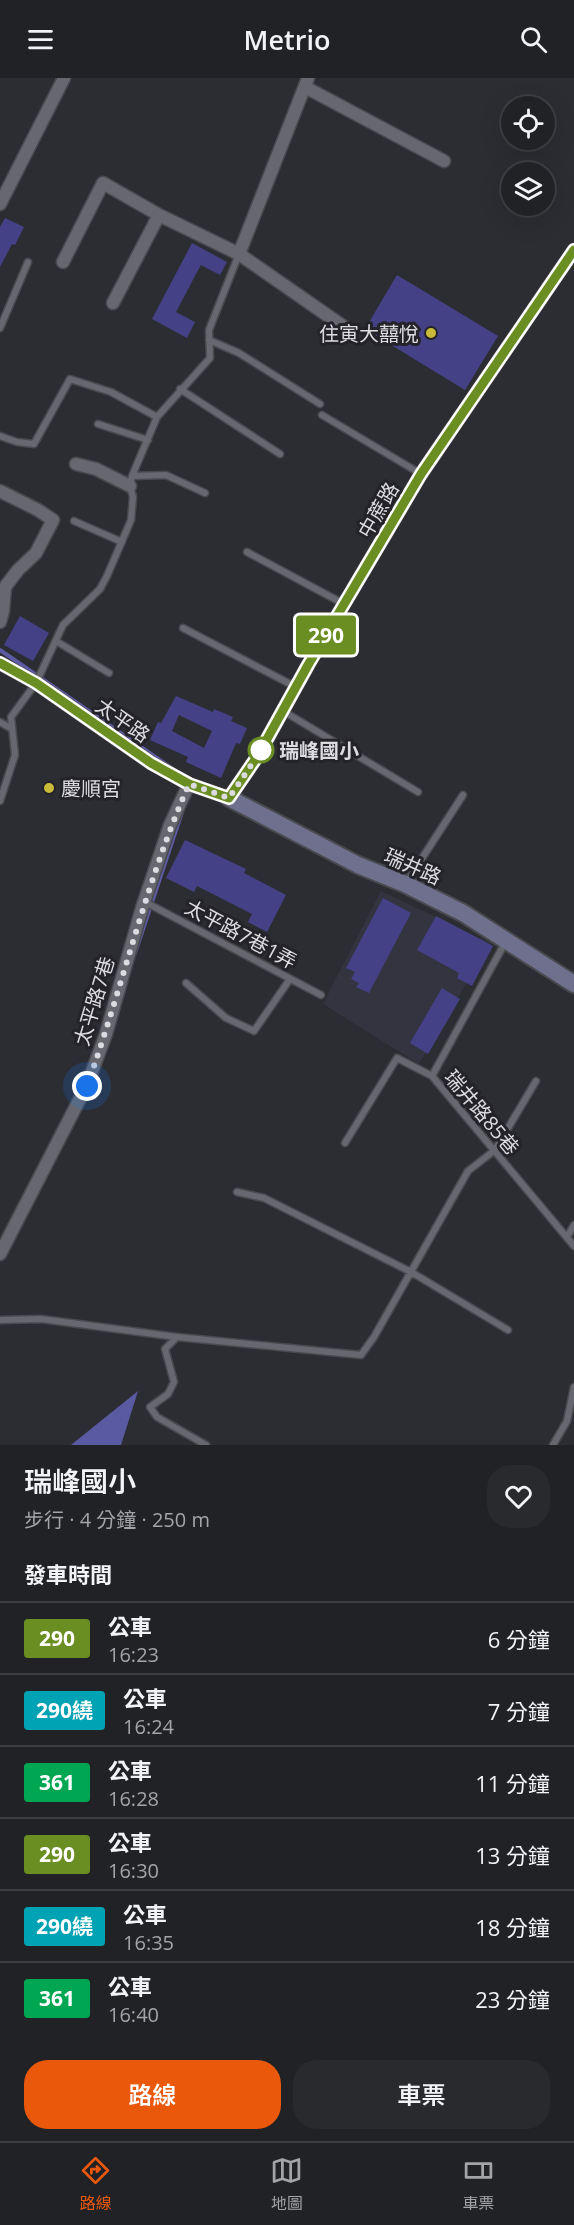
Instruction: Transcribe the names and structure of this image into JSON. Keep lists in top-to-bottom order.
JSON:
{
  "streets": {
    "street": [
      "中蔗路",
      "太平路",
      "瑞井路",
      "太平路7巷"
    ],
    "lane": ["太平路7巷1弄", "瑞井路85巷"]
  },
  "crossings": [
    ["中蔗路", "太平路"],
    ["中蔗路", "瑞井路"],
    ["太平路", "瑞井路"],
    ["太平路", "太平路7巷"],
    ["太平路7巷1弄", "太平路7巷"]
  ],
  "places": ["住寅大囍悅", "瑞峰國小", "慶順宮"],
  "lines": ["bus line 290"],
  "page": {
    "header": "Metrio",
    "on_map": "290",
    "heading": [
      ["瑞峰國小", "步行 · 4 分鐘 · 250 m"],
      "發車時間"
    ],
    "list": [
      {
        "mark": "290",
        "name": "公車",
        "note": "16:23",
        "value": "6 分鐘"
      },
      {
        "mark": "290繞",
        "name": "公車",
        "note": "16:24",
        "value": "7 分鐘"
      },
      {
        "mark": "361",
        "name": "公車",
        "note": "16:28",
        "value": "11 分鐘"
      },
      {
        "mark": "290",
        "name": "公車",
        "note": "16:30",
        "value": "13 分鐘"
      },
      {
        "mark": "290繞",
        "name": "公車",
        "note": "16:35",
        "value": "18 分鐘"
      },
      {
        "mark": "361",
        "name": "公車",
        "note": "16:40",
        "value": "23 分鐘"
      }
    ],
    "buttons": ["路線", "車票"],
    "tabs": ["路線", "地圖", "車票"]
  }
}
